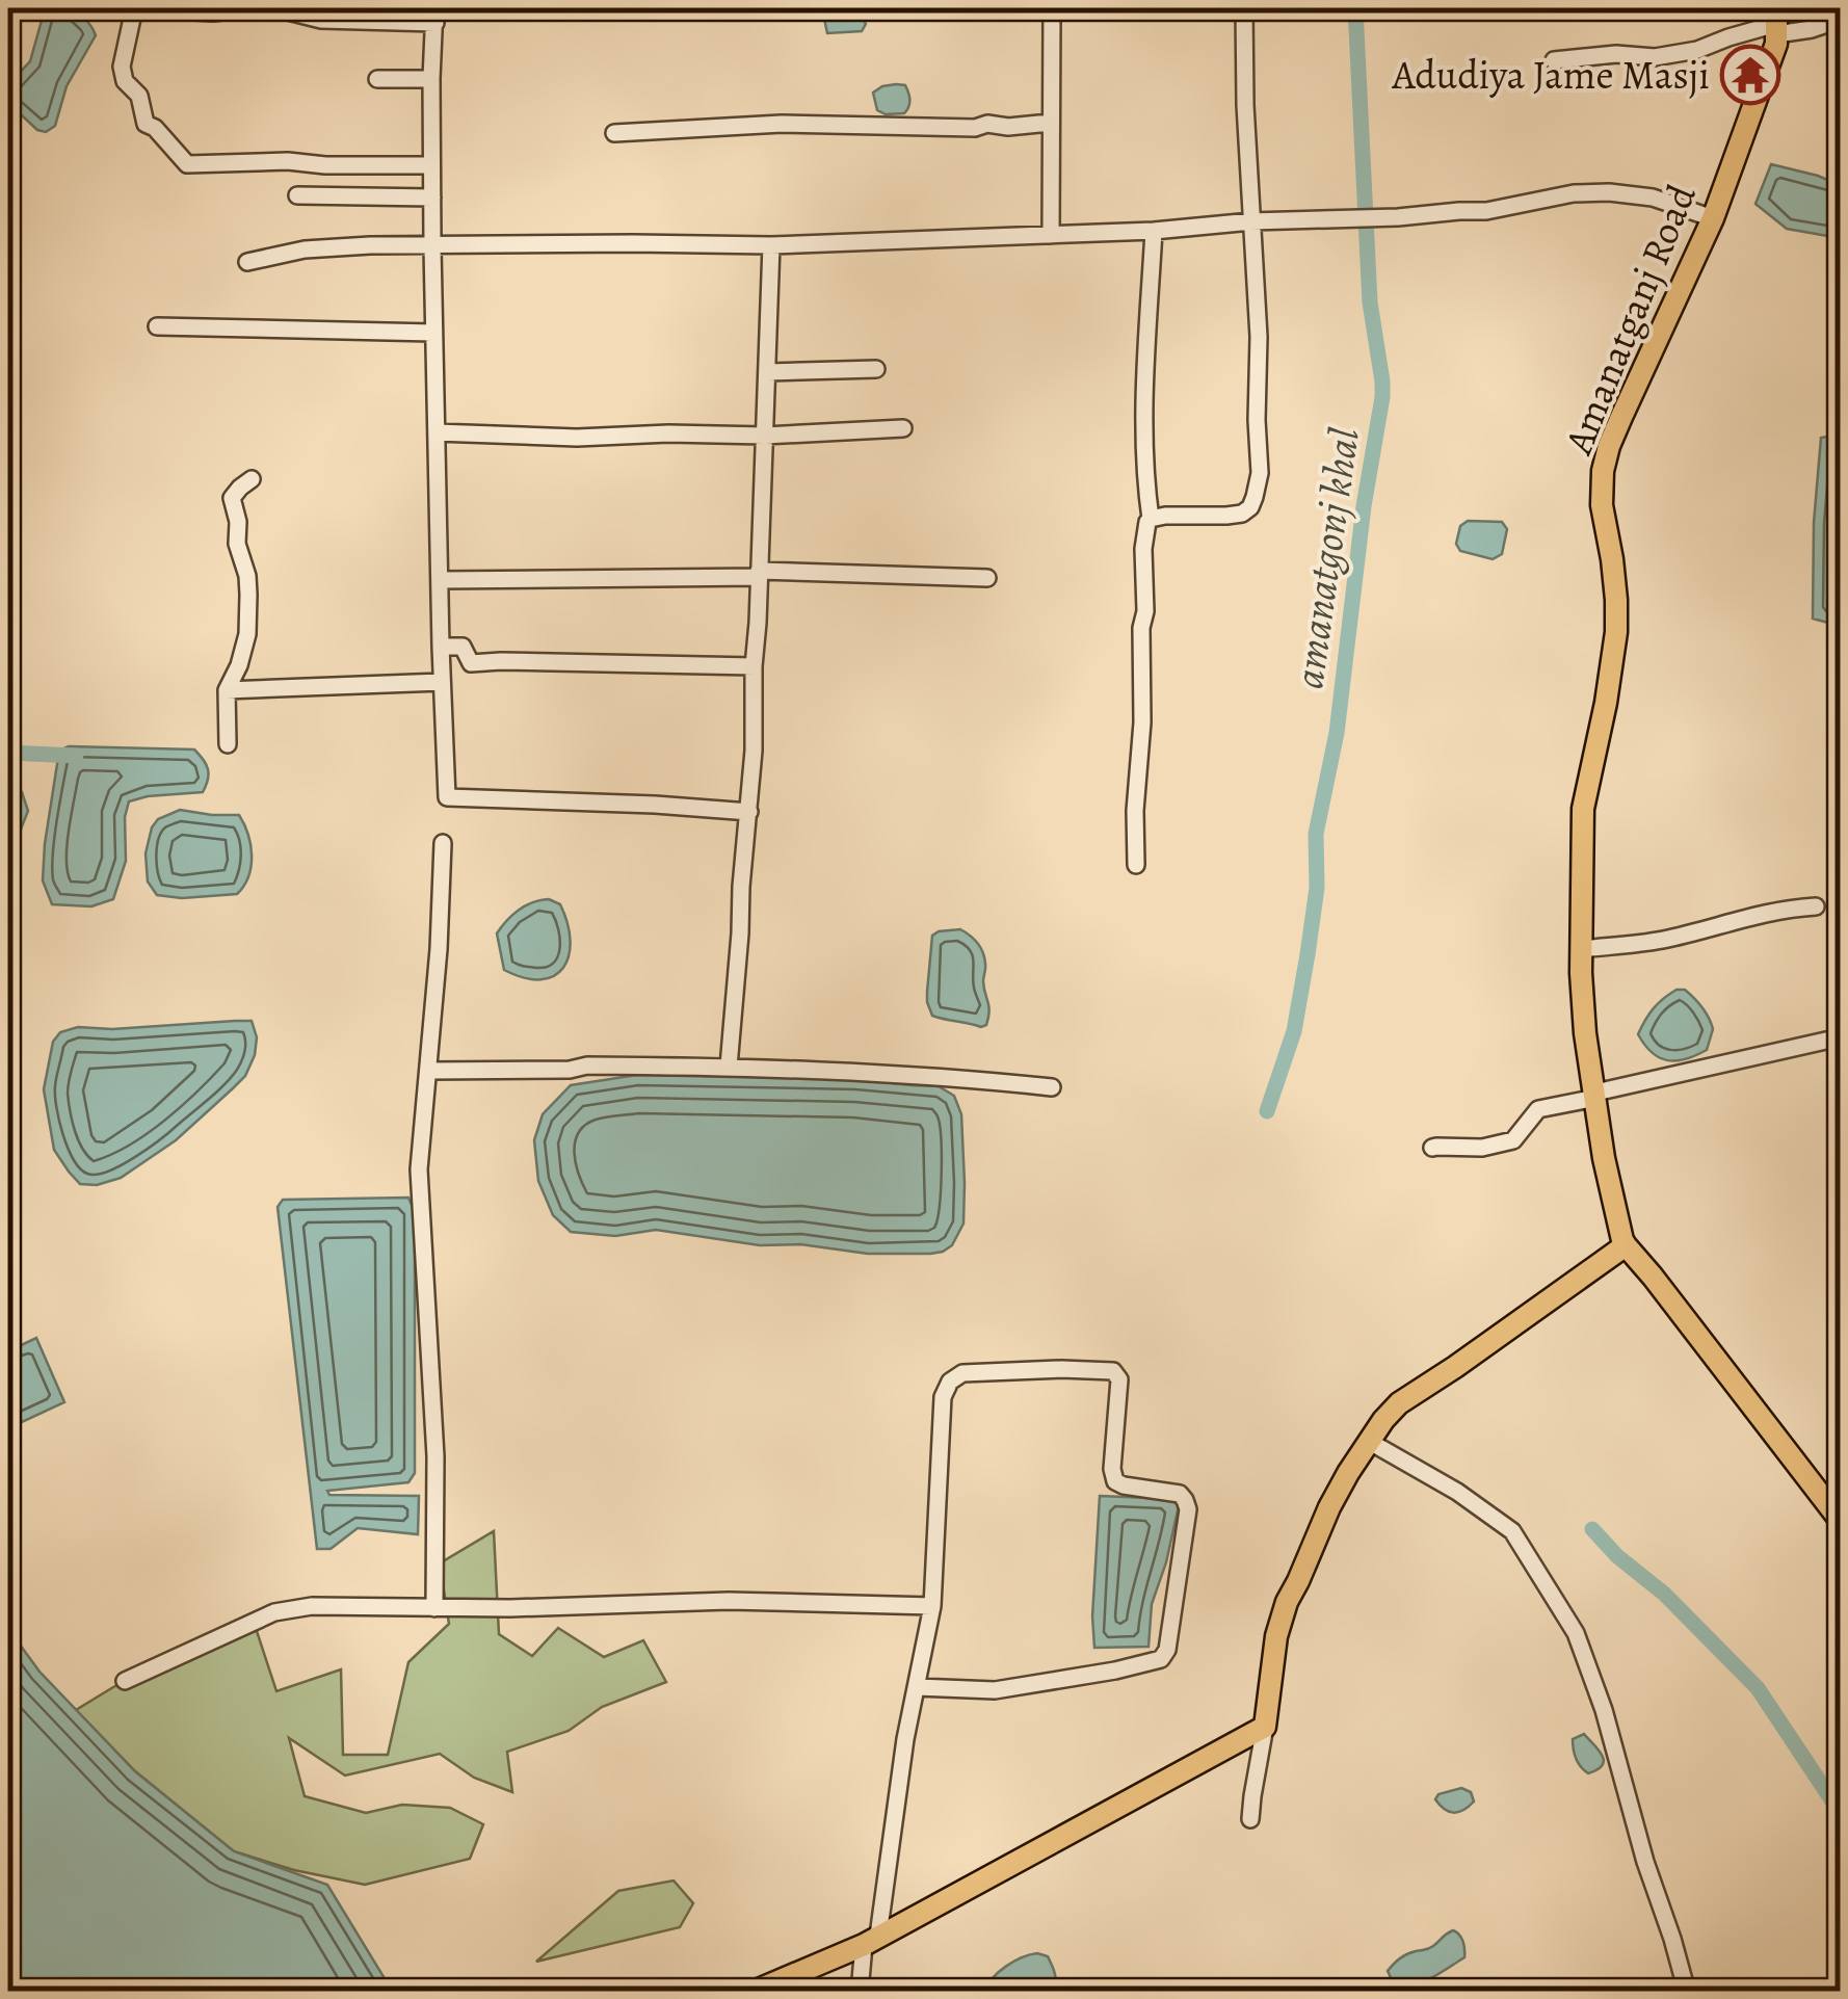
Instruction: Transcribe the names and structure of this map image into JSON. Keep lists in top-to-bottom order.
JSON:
{
  "streets": {
    "main road": ["Amanatganj Road"]
  },
  "water": ["amanatgonj khal"],
  "places": {
    "temple": ["Adudiya Jame Masji"]
  }
}
